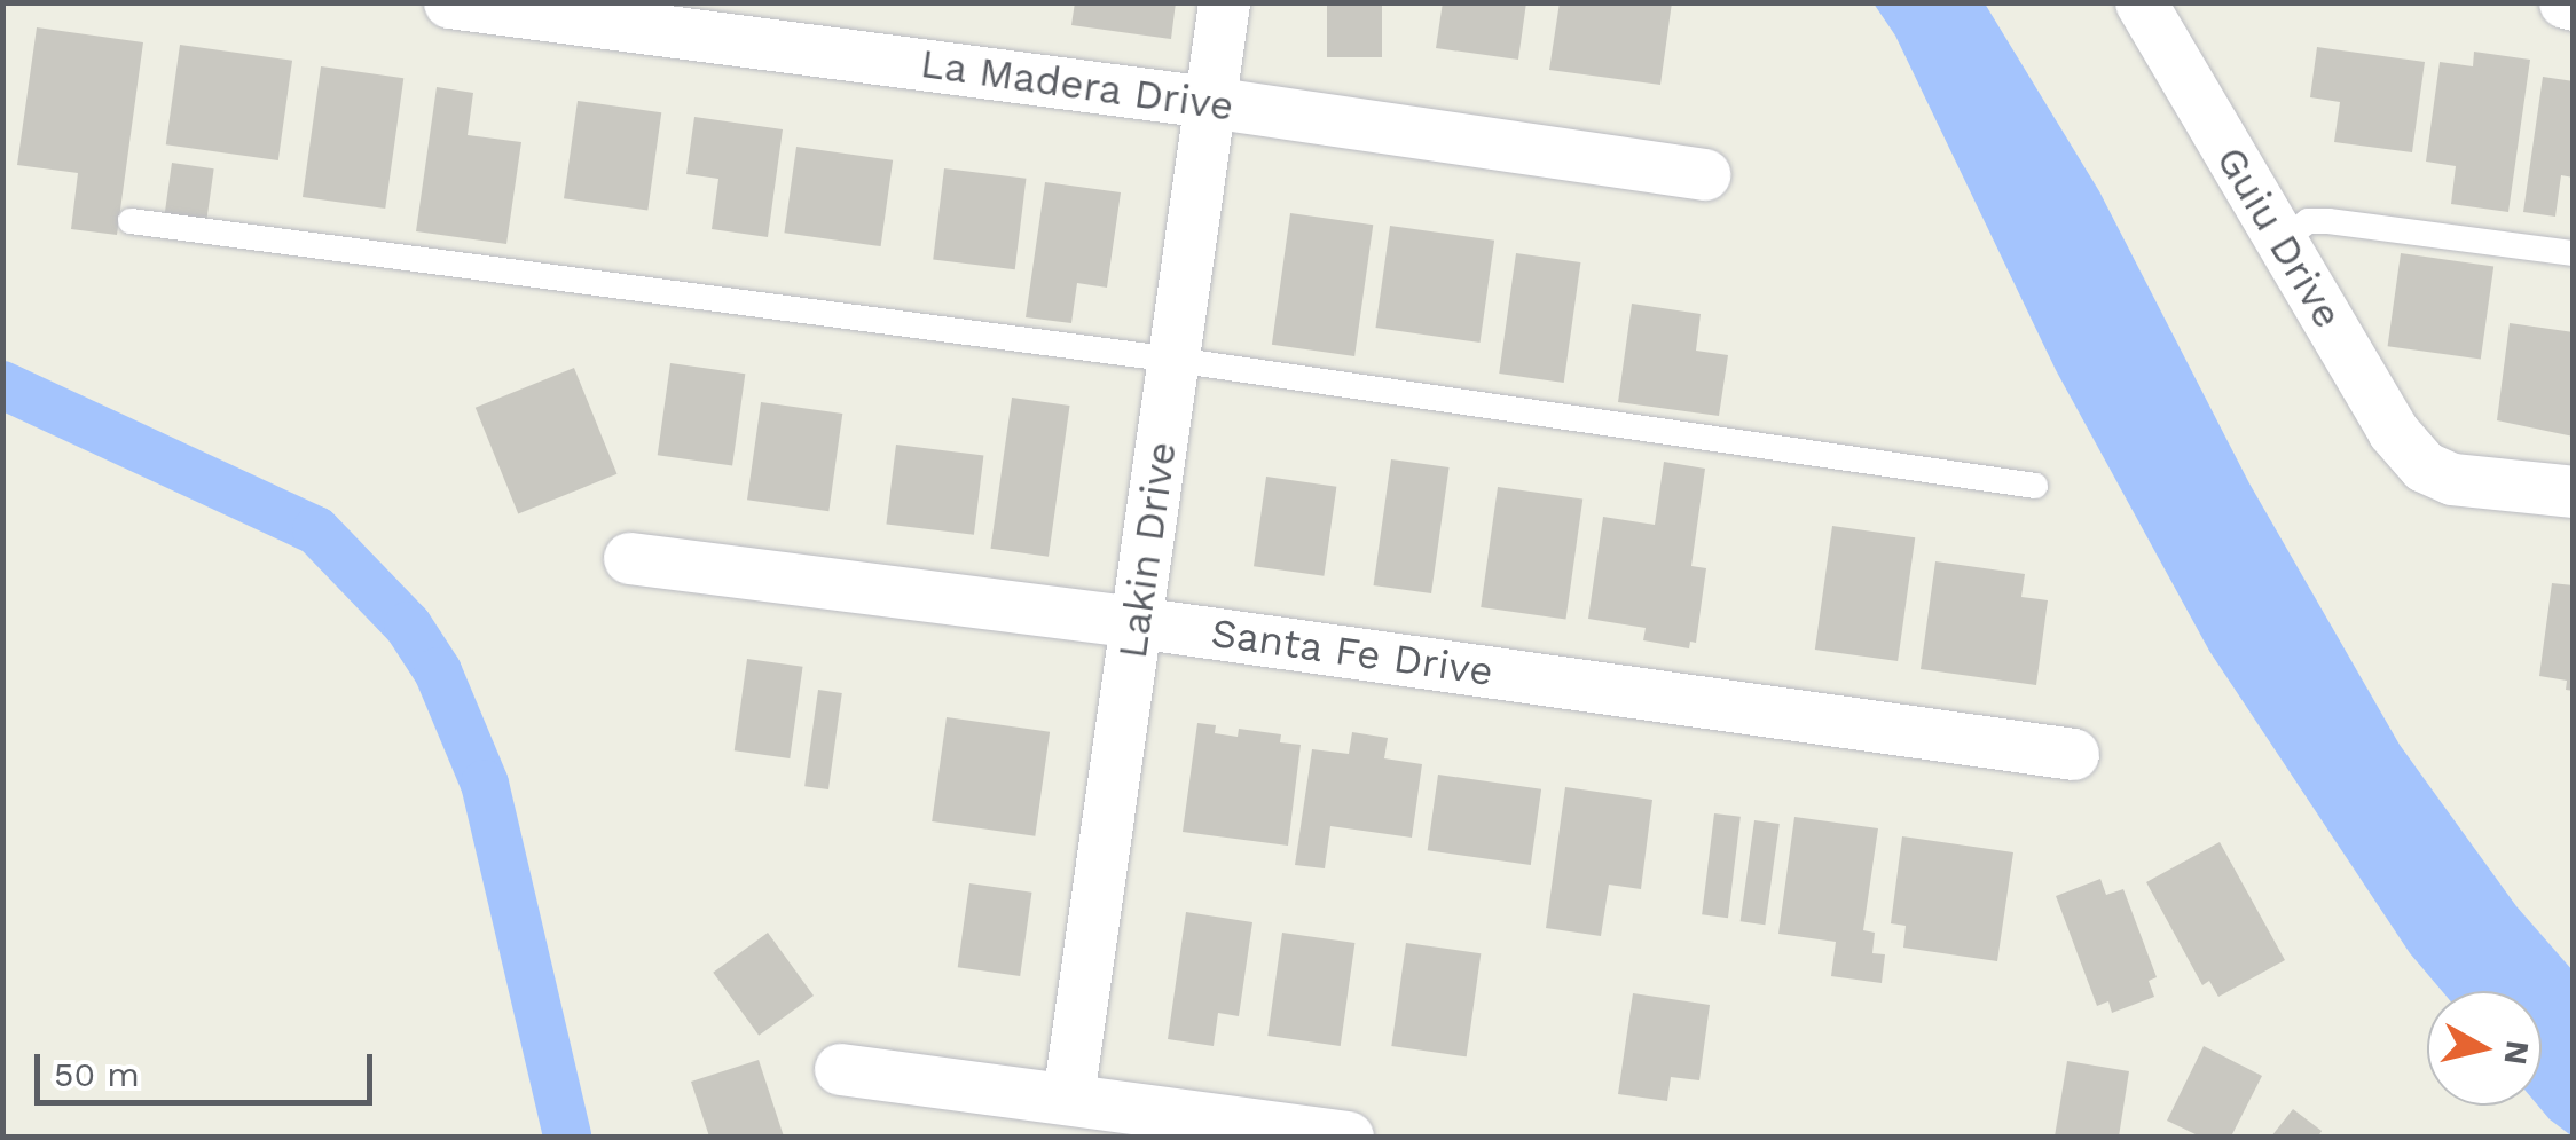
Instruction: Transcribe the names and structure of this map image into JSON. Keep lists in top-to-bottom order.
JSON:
{
  "streets": {
    "street": [
      "La Madera Drive",
      "Guiu Drive",
      "Lakin Drive",
      "Santa Fe Drive"
    ]
  },
  "crossings": [
    ["La Madera Drive", "Lakin Drive"],
    ["Lakin Drive", "Santa Fe Drive"]
  ],
  "scale_bar": "50 m",
  "north": "right"
}
